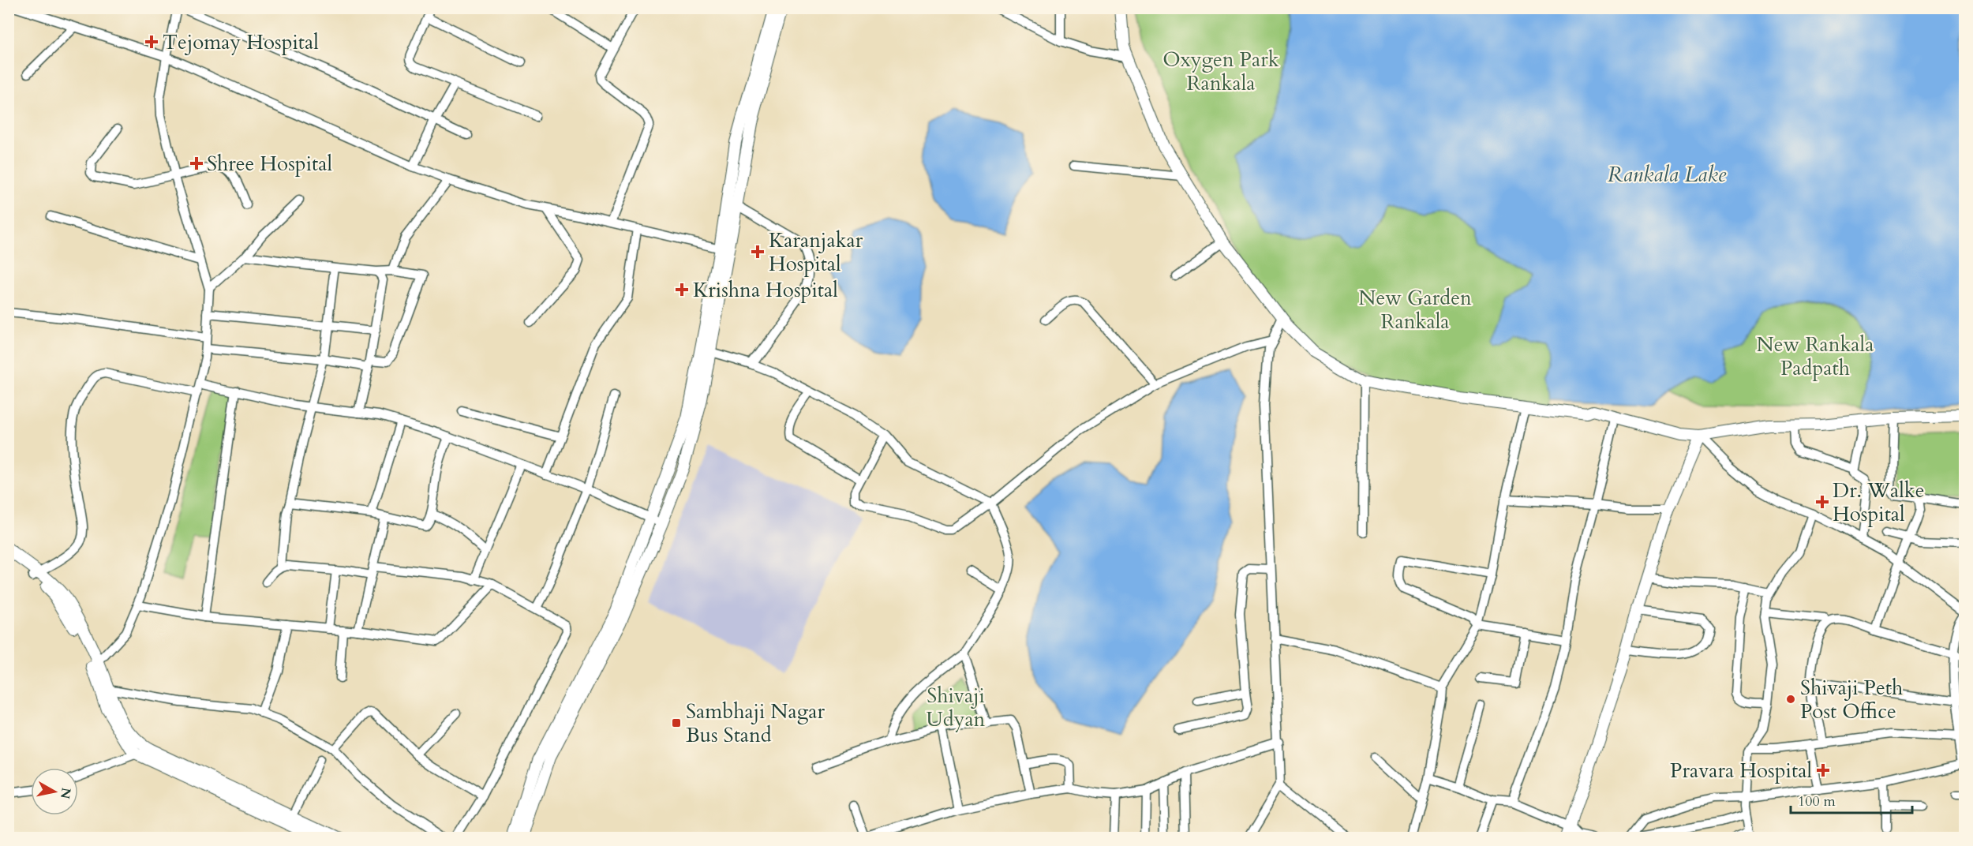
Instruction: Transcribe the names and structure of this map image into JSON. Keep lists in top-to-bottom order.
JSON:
{
  "water": ["Rankala Lake"],
  "parks": [
    "Oxygen Park Rankala",
    "New Garden Rankala",
    "New Rankala Padpath",
    "Shivaji Udyan"
  ],
  "places": {
    "health": [
      "Tejomay Hospital",
      "Shree Hospital",
      "Karanjakar Hospital",
      "Krishna Hospital",
      "Dr. Walke Hospital",
      "Pravara Hospital"
    ],
    "other": ["Shivaji Peth Post Office"],
    "transit": ["Sambhaji Nagar Bus Stand"]
  },
  "scale_bar": "100 m",
  "north": "right"
}
